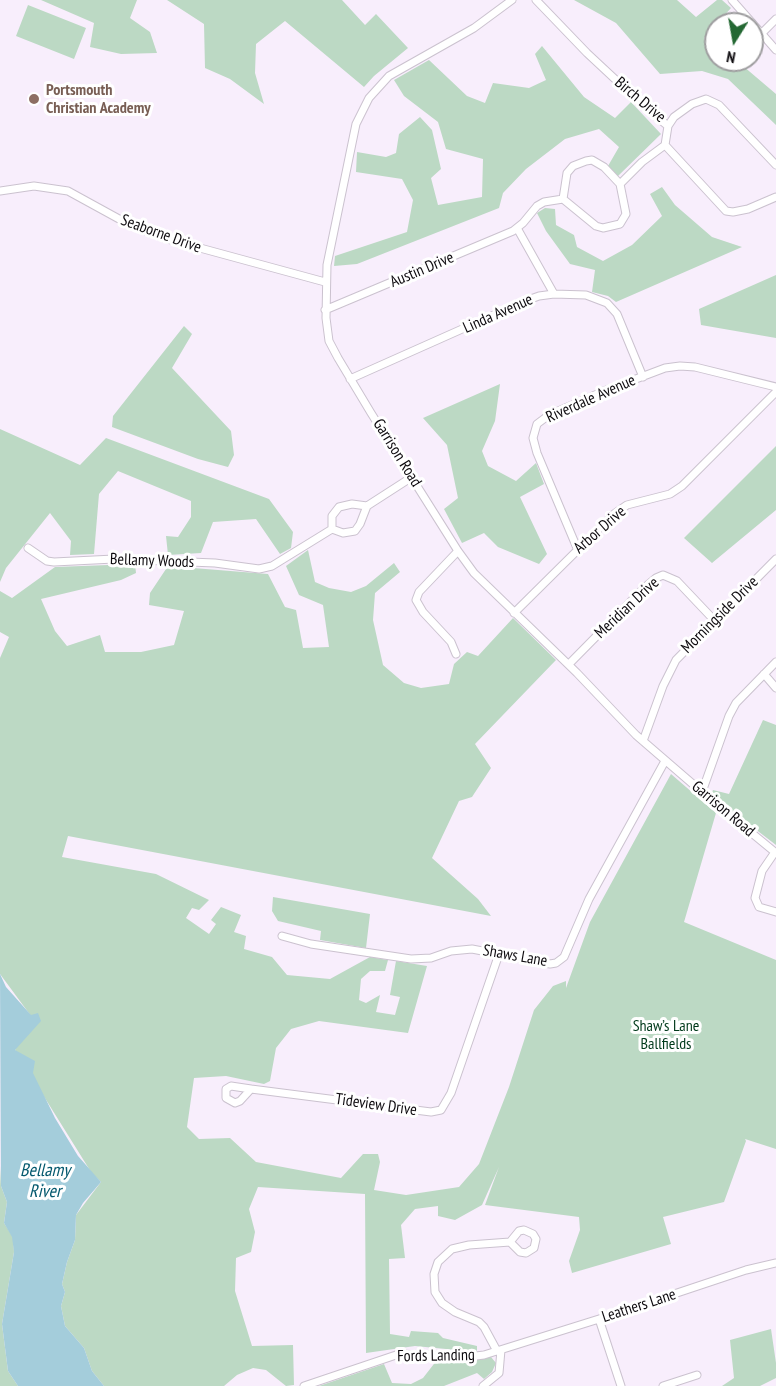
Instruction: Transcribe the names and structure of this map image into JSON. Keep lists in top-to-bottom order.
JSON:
{
  "streets": {
    "street": [
      "Birch Drive",
      "Seaborne Drive",
      "Austin Drive",
      "Linda Avenue",
      "Riverdale Avenue",
      "Garrison Road",
      "Arbor Drive",
      "Bellamy Woods",
      "Meridian Drive",
      "Morningside Drive",
      "Shaws Lane",
      "Tideview Drive",
      "Leathers Lane",
      "Fords Landing"
    ]
  },
  "crossings": [
    ["Seaborne Drive", "Garrison Road"],
    ["Austin Drive", "Garrison Road"],
    ["Linda Avenue", "Riverdale Avenue"],
    ["Linda Avenue", "Garrison Road"],
    ["Riverdale Avenue", "Arbor Drive"],
    ["Garrison Road", "Arbor Drive"],
    ["Garrison Road", "Meridian Drive"],
    ["Garrison Road", "Morningside Drive"],
    ["Garrison Road", "Shaws Lane"],
    ["Meridian Drive", "Morningside Drive"],
    ["Shaws Lane", "Tideview Drive"],
    ["Leathers Lane", "Fords Landing"]
  ],
  "water": ["Bellamy River"],
  "parks": ["Shaw’s Lane Ballfields"],
  "places": ["Portsmouth Christian Academy"],
  "north": "bottom"
}
